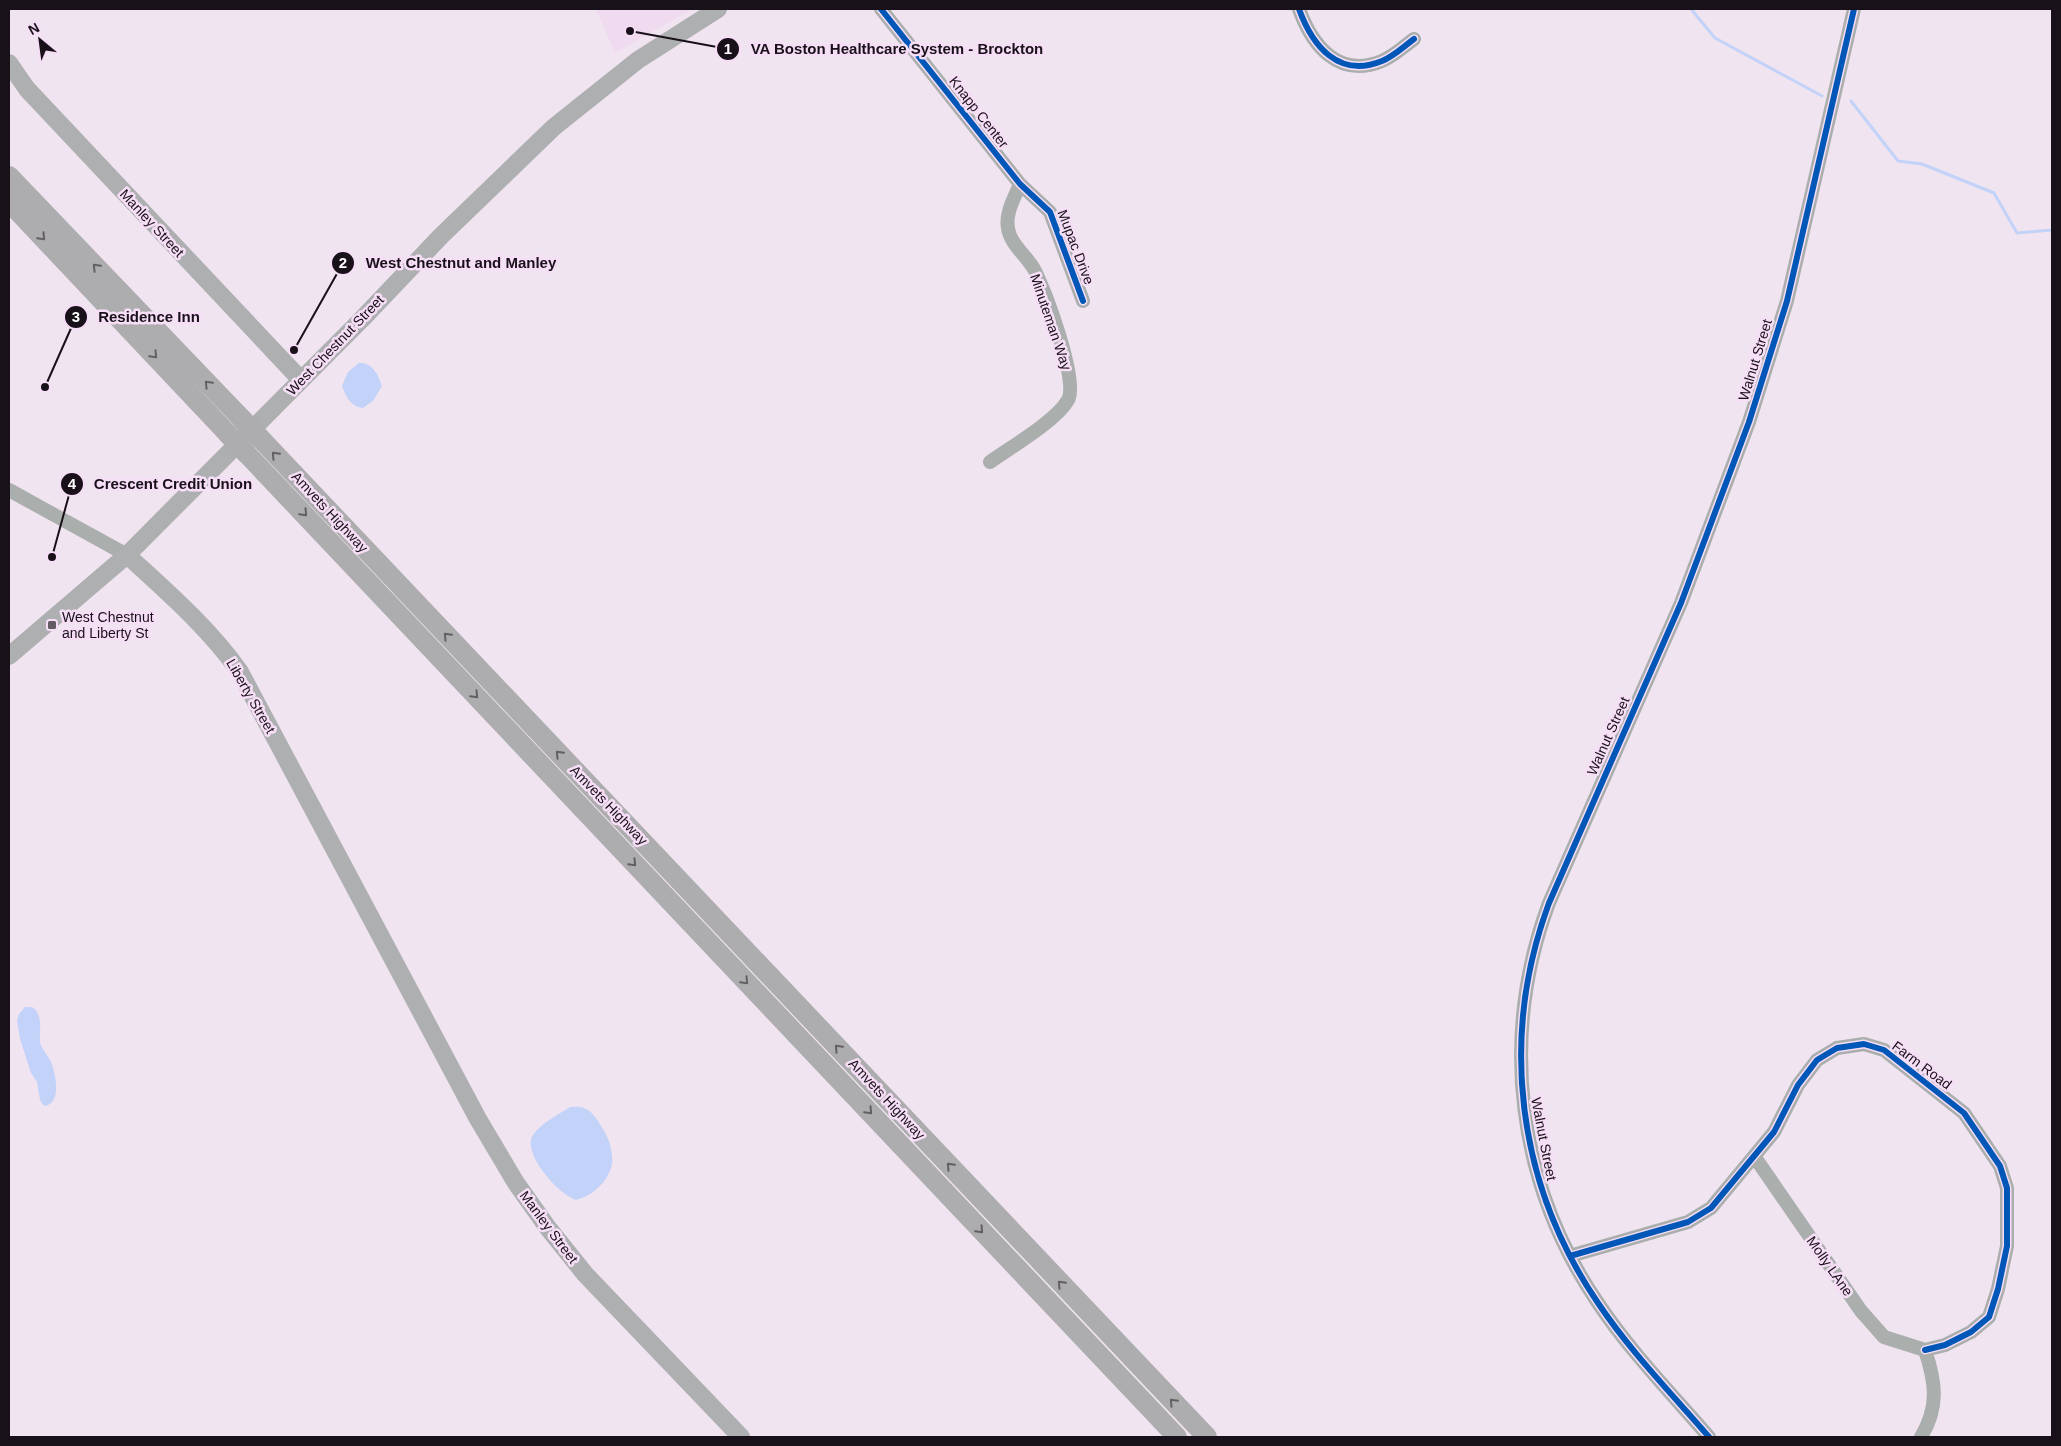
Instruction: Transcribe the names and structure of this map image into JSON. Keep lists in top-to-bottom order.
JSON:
{
  "streets": {
    "highway": ["Amvets Highway"],
    "main road": ["Manley Street", "West Chestnut Street", "Liberty Street"],
    "street": [
      "Knapp Center",
      "Mupac Drive",
      "Minuteman Way",
      "Walnut Street",
      "Farm Road",
      "Molly LAne"
    ]
  },
  "crossings": [
    ["Knapp Center", "Mupac Drive"],
    ["Knapp Center", "Minuteman Way"],
    ["Manley Street", "West Chestnut Street"],
    ["Manley Street", "Liberty Street"],
    ["Mupac Drive", "Minuteman Way"],
    ["West Chestnut Street", "Liberty Street"],
    ["Walnut Street", "Farm Road"],
    ["Farm Road", "Molly LAne"]
  ],
  "places": {
    "other": [
      "VA Boston Healthcare System - Brockton",
      "West Chestnut and Manley",
      "Residence Inn",
      "Crescent Credit Union"
    ],
    "transit": ["West Chestnut and Liberty St"]
  },
  "north": "top left"
}
